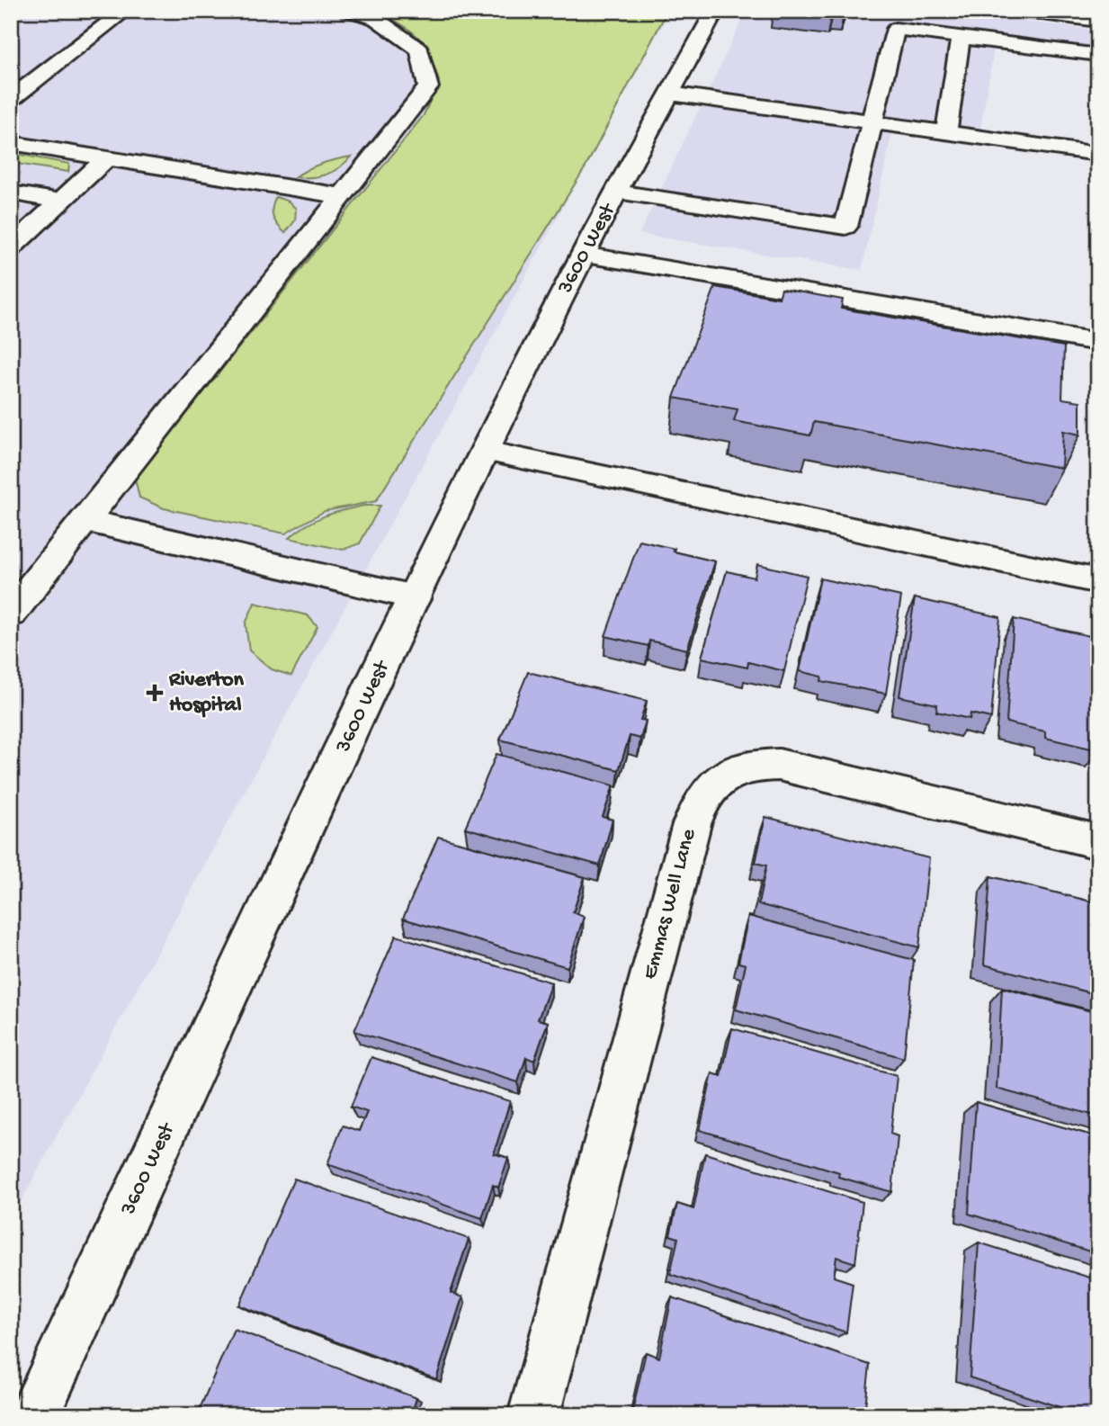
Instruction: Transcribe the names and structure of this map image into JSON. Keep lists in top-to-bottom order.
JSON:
{
  "streets": {
    "street": ["3600 West", "Emmas Well Lane"]
  },
  "places": {
    "health": ["Riverton Hospital"]
  }
}
